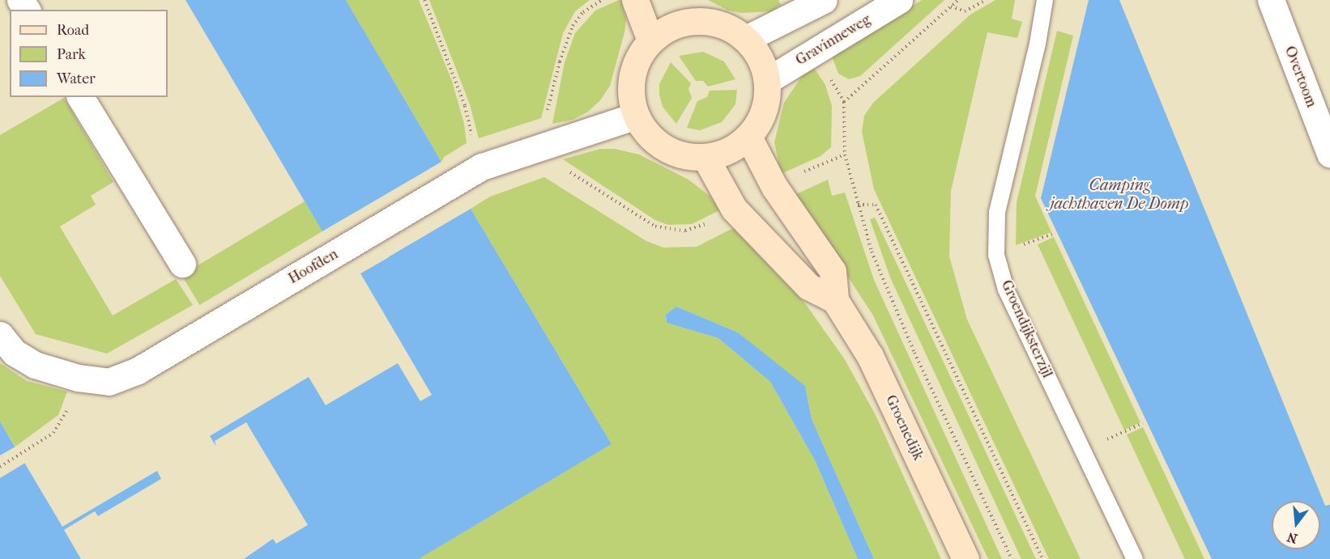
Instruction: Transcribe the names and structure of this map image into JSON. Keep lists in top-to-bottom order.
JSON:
{
  "streets": {
    "main road": ["Groenedijk"],
    "street": ["Gravinneweg", "Overtoom", "Hoofden"],
    "lane": ["Groendijksterzijl"]
  },
  "crossings": [
    ["Gravinneweg", "Hoofden"],
    ["Gravinneweg", "Groenedijk"],
    ["Hoofden", "Groenedijk"]
  ],
  "water": ["Camping jachthaven De Domp"],
  "legend": ["Road", "Park", "Water"],
  "north": "bottom"
}
